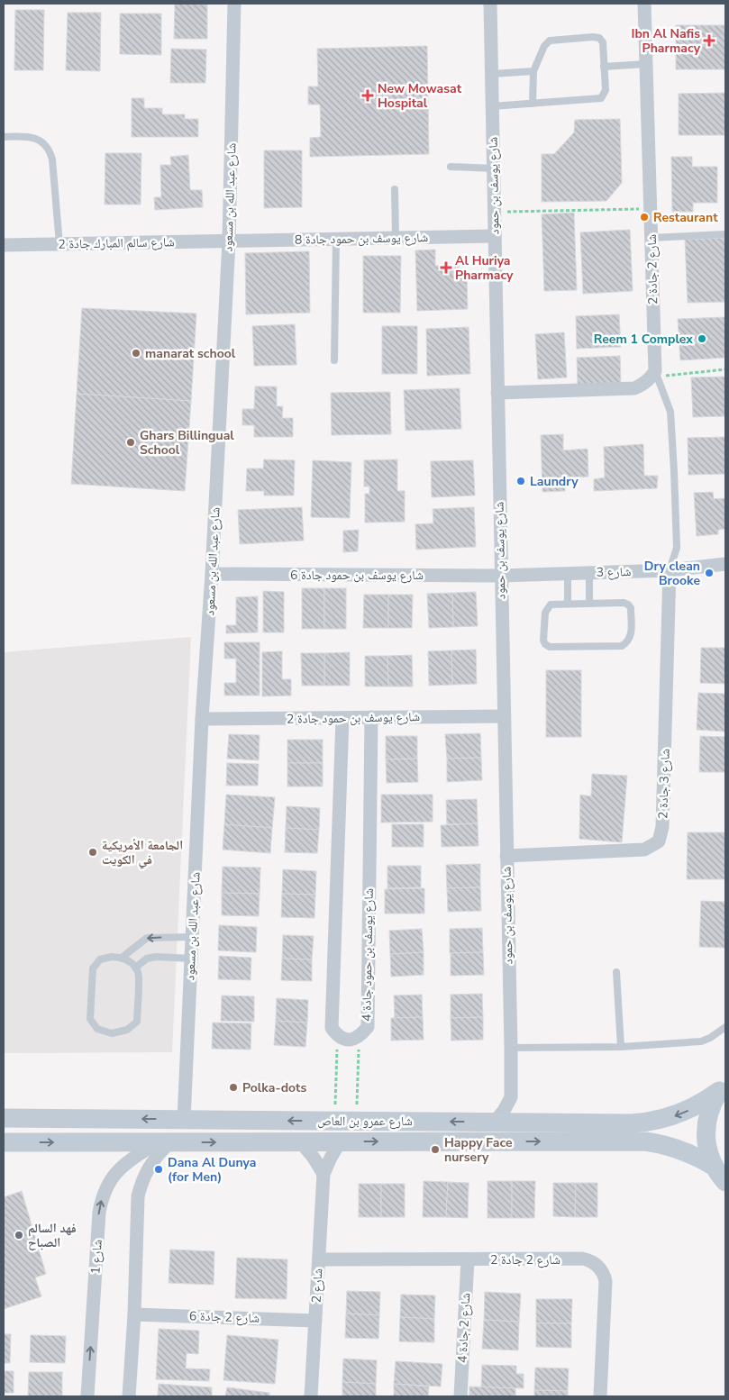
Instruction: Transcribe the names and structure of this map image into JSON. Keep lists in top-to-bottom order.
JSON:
{
  "streets": {
    "main road": ["شارع عمرو بن العاص"],
    "street": [
      "شارع يوسف بن حمود",
      "شارع عبد الله بن مسعود",
      "شارع يوسف بن حمود جادة 8",
      "شارع سالم المبارك جادة 2",
      "شارع 2 جادة 2",
      "شارع 3",
      "شارع يوسف بن حمود جادة 6",
      "شارع يوسف بن حمود جادة 2",
      "شارع 3 جادة 2",
      "شارع يوسف بن حمود جادة 4",
      "شارع 1",
      "شارع 2",
      "شارع 2 جادة 6",
      "شارع 2 جادة 4"
    ]
  },
  "crossings": [
    ["شارع يوسف بن حمود", "شارع يوسف بن حمود جادة 8"],
    ["شارع يوسف بن حمود", "شارع 3"],
    ["شارع يوسف بن حمود", "شارع يوسف بن حمود جادة 6"],
    ["شارع يوسف بن حمود", "شارع يوسف بن حمود جادة 2"],
    ["شارع يوسف بن حمود", "شارع 3 جادة 2"],
    ["شارع عبد الله بن مسعود", "شارع يوسف بن حمود جادة 8"],
    ["شارع عبد الله بن مسعود", "شارع سالم المبارك جادة 2"],
    ["شارع عبد الله بن مسعود", "شارع يوسف بن حمود جادة 6"],
    ["شارع عبد الله بن مسعود", "شارع يوسف بن حمود جادة 2"],
    ["شارع عبد الله بن مسعود", "شارع عمرو بن العاص"],
    ["شارع يوسف بن حمود جادة 8", "شارع سالم المبارك جادة 2"],
    ["شارع 2 جادة 2", "شارع 2"],
    ["شارع 2 جادة 2", "شارع 2 جادة 4"],
    ["شارع 3", "شارع يوسف بن حمود جادة 6"],
    ["شارع 3", "شارع 3 جادة 2"],
    ["شارع يوسف بن حمود جادة 2", "شارع يوسف بن حمود جادة 4"],
    ["شارع عمرو بن العاص", "شارع 1"],
    ["شارع عمرو بن العاص", "شارع 2"],
    ["شارع 2", "شارع 2 جادة 6"]
  ],
  "places": {
    "health": ["Ibn Al Nafis Pharmacy", "New Mowasat Hospital", "Al Huriya Pharmacy"],
    "other": [
      "Restaurant",
      "Reem 1 Complex",
      "manarat school",
      "Ghars Billingual School",
      "Laundry",
      "Dry clean Brooke",
      "الجامعة الأمريكية في الكويت",
      "Polka-dots",
      "Happy Face nursery",
      "Dana Al Dunya (for Men)",
      "فهد السالم الصباح"
    ]
  }
}
